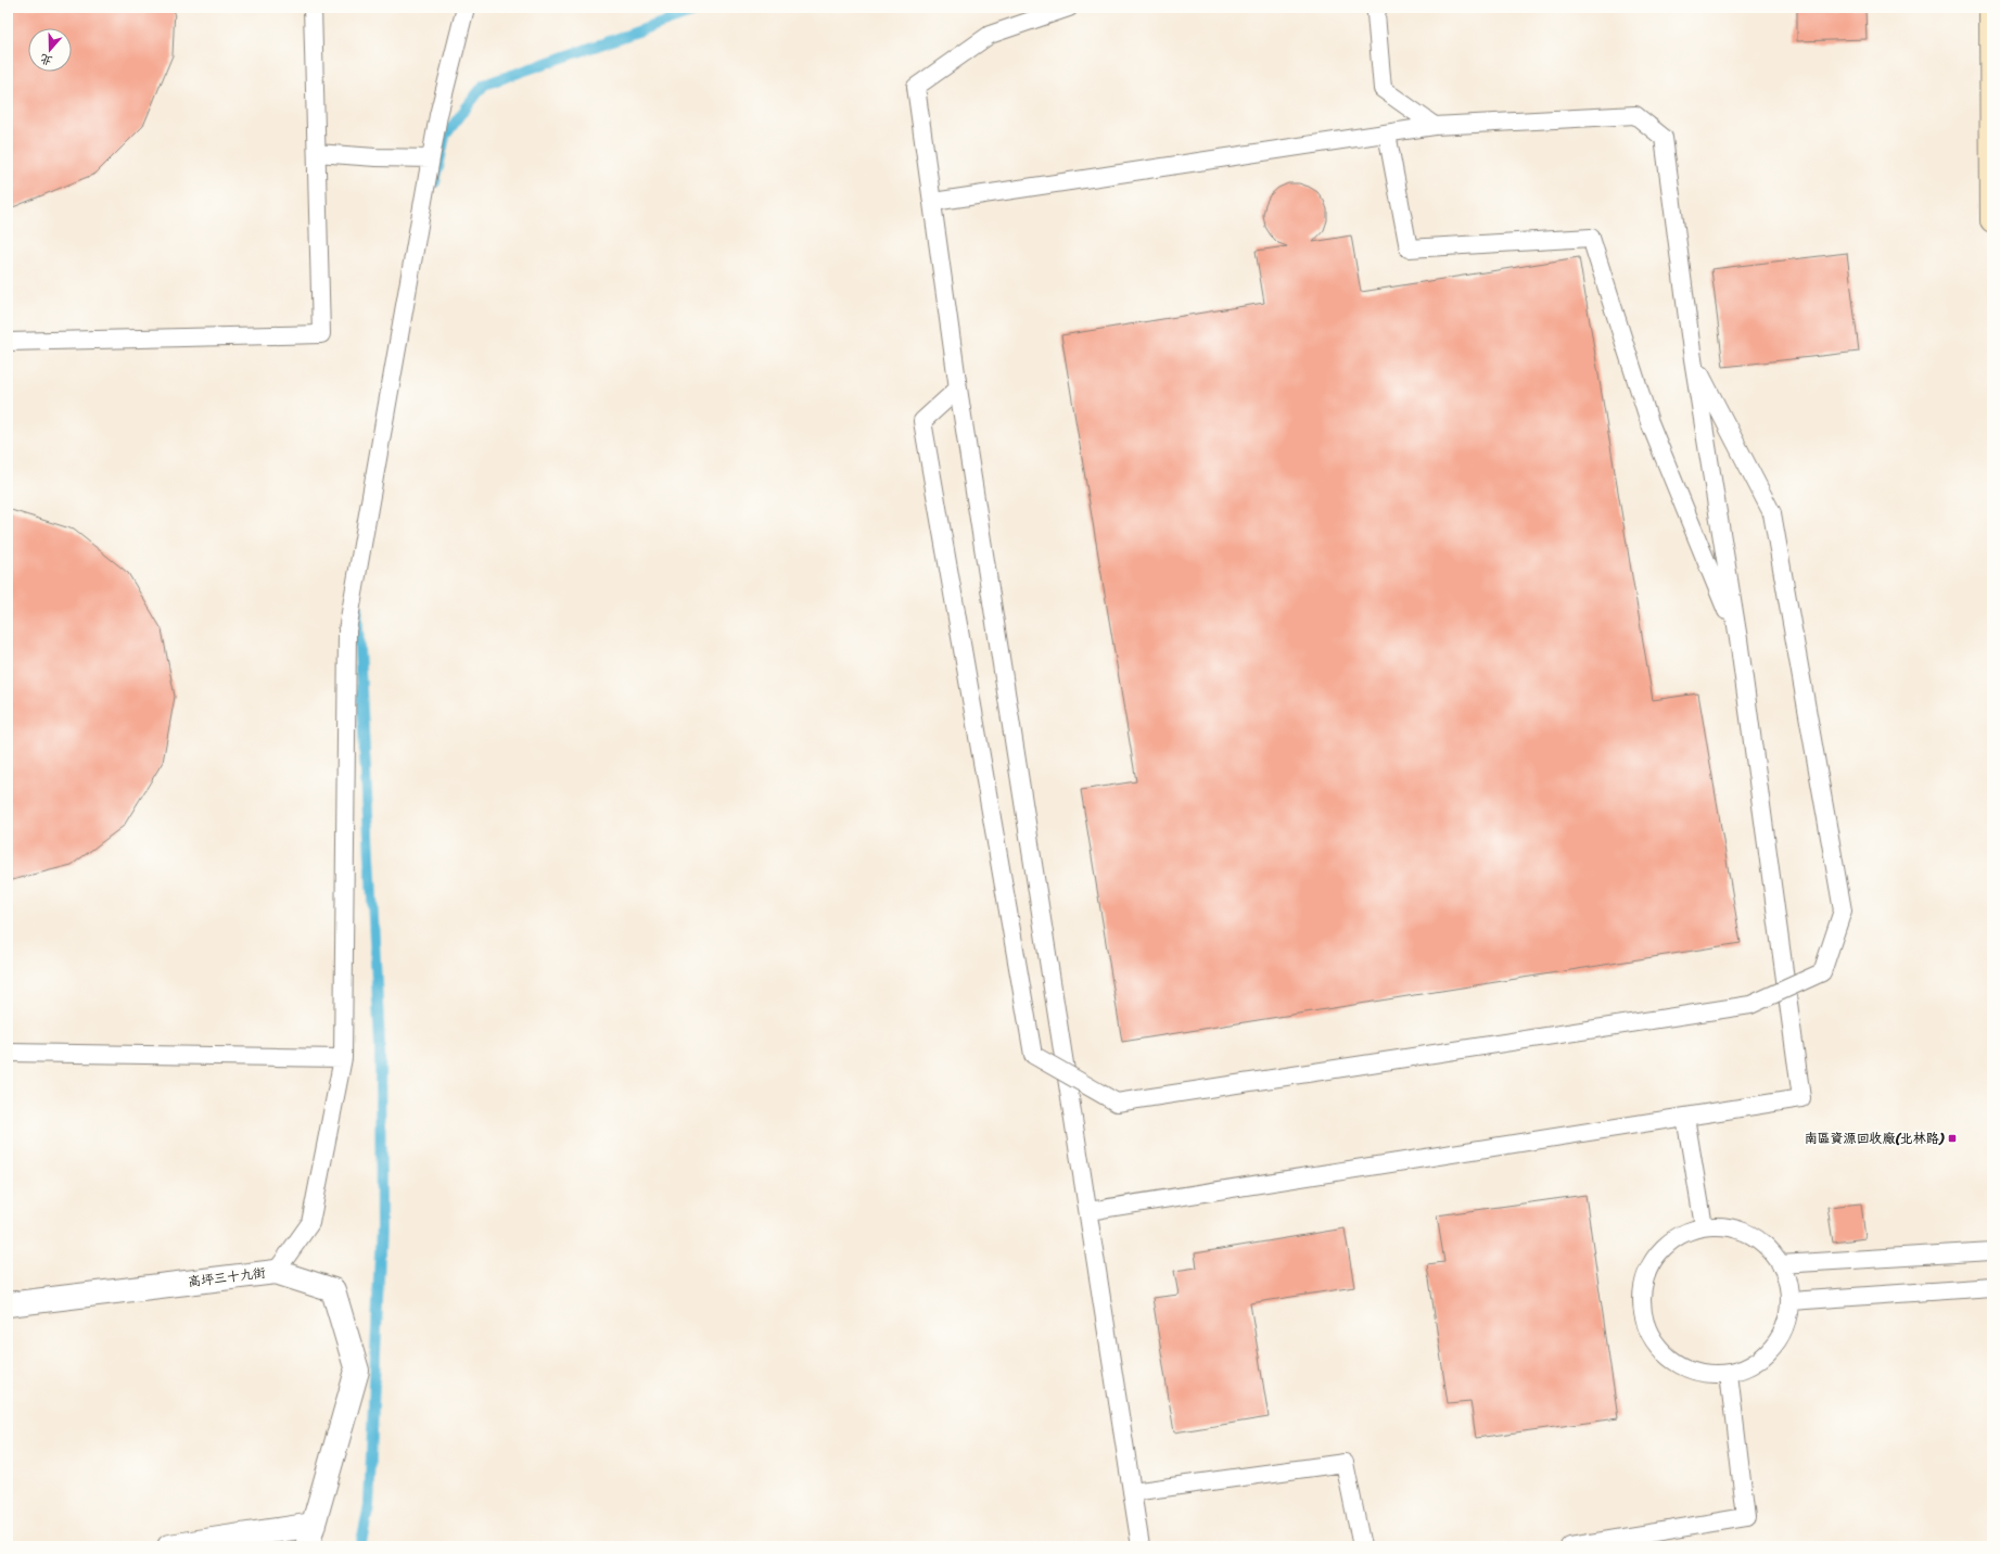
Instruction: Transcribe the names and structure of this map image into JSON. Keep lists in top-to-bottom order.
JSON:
{
  "streets": {
    "street": ["高坪三十九街"]
  },
  "places": {
    "transit": ["南區資源回收廠(北林路)"]
  },
  "north": "bottom"
}
